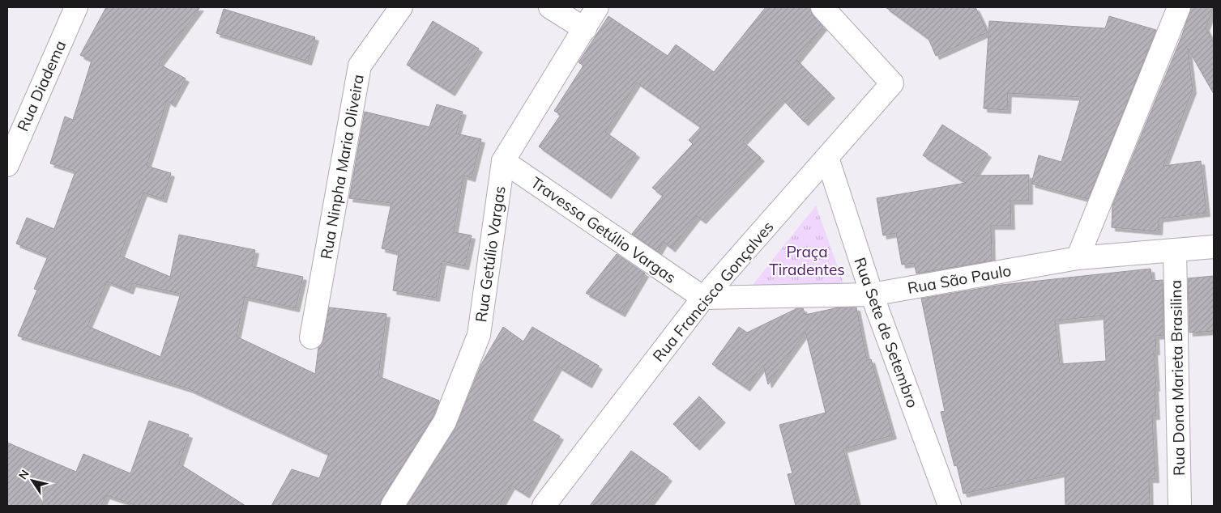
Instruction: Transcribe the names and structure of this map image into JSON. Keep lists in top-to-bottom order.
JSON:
{
  "streets": {
    "street": [
      "Rua Diadema",
      "Rua Ninpha Maria Oliveira",
      "Travessa Getúlio Vargas",
      "Rua Getúlio Vargas",
      "Rua São Paulo",
      "Rua Francisco Gonçalves",
      "Rua Sete de Setembro",
      "Rua Dona Marieta Brasilina"
    ]
  },
  "crossings": [
    ["Travessa Getúlio Vargas", "Rua Getúlio Vargas"],
    ["Travessa Getúlio Vargas", "Rua São Paulo"],
    ["Travessa Getúlio Vargas", "Rua Francisco Gonçalves"],
    ["Rua São Paulo", "Rua Francisco Gonçalves"],
    ["Rua São Paulo", "Rua Sete de Setembro"],
    ["Rua São Paulo", "Rua Dona Marieta Brasilina"],
    ["Rua Francisco Gonçalves", "Rua Sete de Setembro"]
  ],
  "parks": ["Praça Tiradentes"],
  "north": "top left"
}
